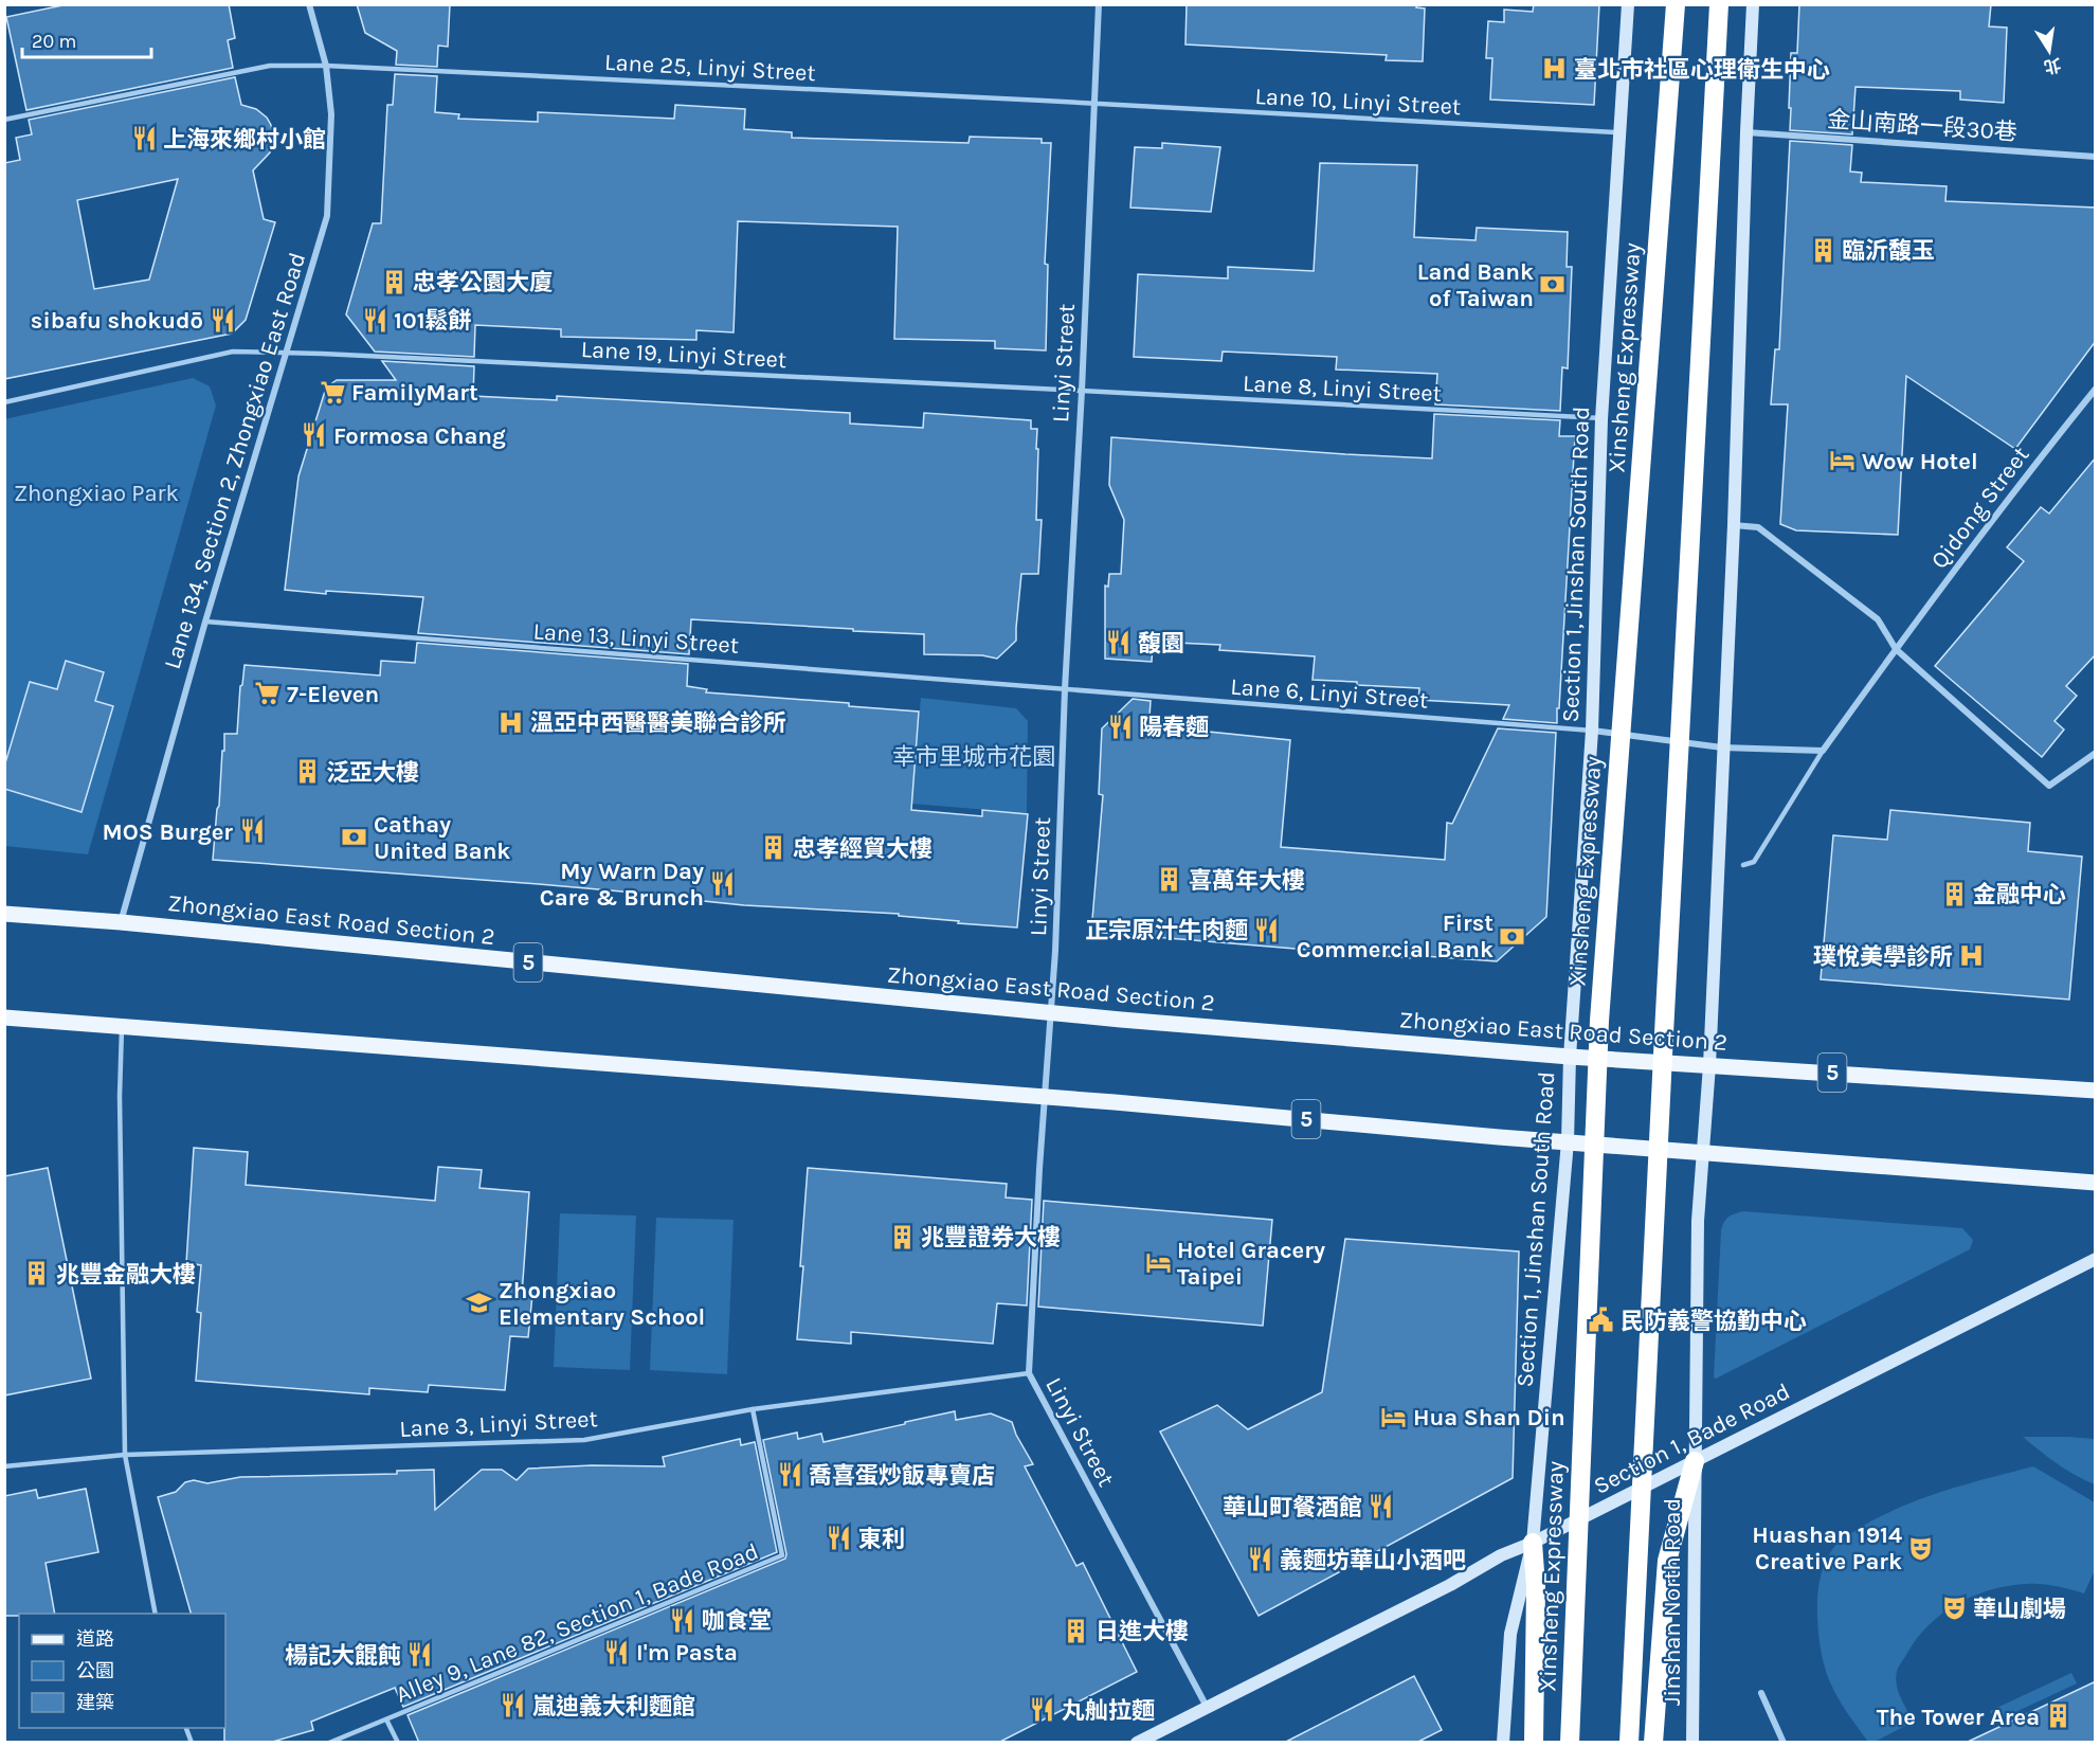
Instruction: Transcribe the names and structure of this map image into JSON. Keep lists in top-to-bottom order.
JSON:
{
  "streets": {
    "highway": ["Xinsheng Expressway"],
    "main road": ["Zhongxiao East Road Section 2", "5"],
    "street": [
      "金山南路一段30巷",
      "Linyi Street",
      "Lane 134, Section 2, Zhongxiao East Road",
      "Qidong Street",
      "Section 1, Jinshan South Road",
      "Section 1, Bade Road",
      "Jinshan North Road"
    ],
    "lane": [
      "Lane 25, Linyi Street",
      "Lane 10, Linyi Street",
      "Lane 19, Linyi Street",
      "Lane 8, Linyi Street",
      "Lane 13, Linyi Street",
      "Lane 6, Linyi Street",
      "Lane 3, Linyi Street",
      "Alley 9, Lane 82, Section 1, Bade Road"
    ]
  },
  "crossings": [
    ["Lane 25, Linyi Street", "Lane 10, Linyi Street"],
    ["Lane 25, Linyi Street", "Linyi Street"],
    ["Lane 25, Linyi Street", "Lane 134, Section 2, Zhongxiao East Road"],
    ["Lane 10, Linyi Street", "Linyi Street"],
    ["Lane 10, Linyi Street", "Section 1, Jinshan South Road"],
    ["Lane 19, Linyi Street", "Linyi Street"],
    ["Lane 19, Linyi Street", "Lane 8, Linyi Street"],
    ["Lane 19, Linyi Street", "Lane 134, Section 2, Zhongxiao East Road"],
    ["Linyi Street", "Lane 8, Linyi Street"],
    ["Linyi Street", "Lane 13, Linyi Street"],
    ["Linyi Street", "Lane 6, Linyi Street"],
    ["Linyi Street", "Zhongxiao East Road Section 2"],
    ["Linyi Street", "5"],
    ["Linyi Street", "Lane 3, Linyi Street"],
    ["Linyi Street", "Section 1, Bade Road"],
    ["Lane 8, Linyi Street", "Section 1, Jinshan South Road"],
    ["Lane 134, Section 2, Zhongxiao East Road", "Lane 13, Linyi Street"],
    ["Lane 134, Section 2, Zhongxiao East Road", "Zhongxiao East Road Section 2"],
    ["Section 1, Jinshan South Road", "Lane 6, Linyi Street"],
    ["Section 1, Jinshan South Road", "Zhongxiao East Road Section 2"],
    ["Section 1, Jinshan South Road", "5"],
    ["Section 1, Jinshan South Road", "Section 1, Bade Road"],
    ["Lane 13, Linyi Street", "Lane 6, Linyi Street"],
    ["Lane 3, Linyi Street", "Alley 9, Lane 82, Section 1, Bade Road"],
    ["Section 1, Bade Road", "Jinshan North Road"]
  ],
  "parks": ["Zhongxiao Park", "幸市里城市花園"],
  "places": {
    "hospital": ["臺北市社區心理衛生中心", "溫亞中西醫醫美聯合診所", "璞悅美學診所"],
    "restaurant": [
      "上海來鄉村小館",
      "sibafu shokudō",
      "101鬆餅",
      "Formosa Chang",
      "馥園",
      "陽春麵",
      "MOS Burger",
      "My Warn Day Care & Brunch",
      "正宗原汁牛肉麵",
      "喬喜蛋炒飯專賣店",
      "華山町餐酒館",
      "東利",
      "義麵坊華山小酒吧",
      "咖食堂",
      "I'm Pasta",
      "楊記大餛飩",
      "嵐迪義大利麵館",
      "丸舢拉麵"
    ],
    "building": [
      "臨沂馥玉",
      "忠孝公園大廈",
      "泛亞大樓",
      "忠孝經貿大樓",
      "喜萬年大樓",
      "金融中心",
      "兆豐證券大樓",
      "兆豐金融大樓",
      "日進大樓",
      "The Tower Area"
    ],
    "bank": ["Land Bank of Taiwan", "Cathay United Bank", "First Commercial Bank"],
    "supermarket": ["FamilyMart", "7-Eleven"],
    "hotel": ["Wow Hotel", "Hotel Gracery Taipei", "Hua Shan Din"],
    "school or university": ["Zhongxiao Elementary School"],
    "public building": ["民防義警協勤中心"],
    "theatre": ["Huashan 1914 Creative Park", "華山劇場"]
  },
  "legend": ["道路", "公園", "建築"],
  "scale_bar": "20 m",
  "north": "bottom"
}
